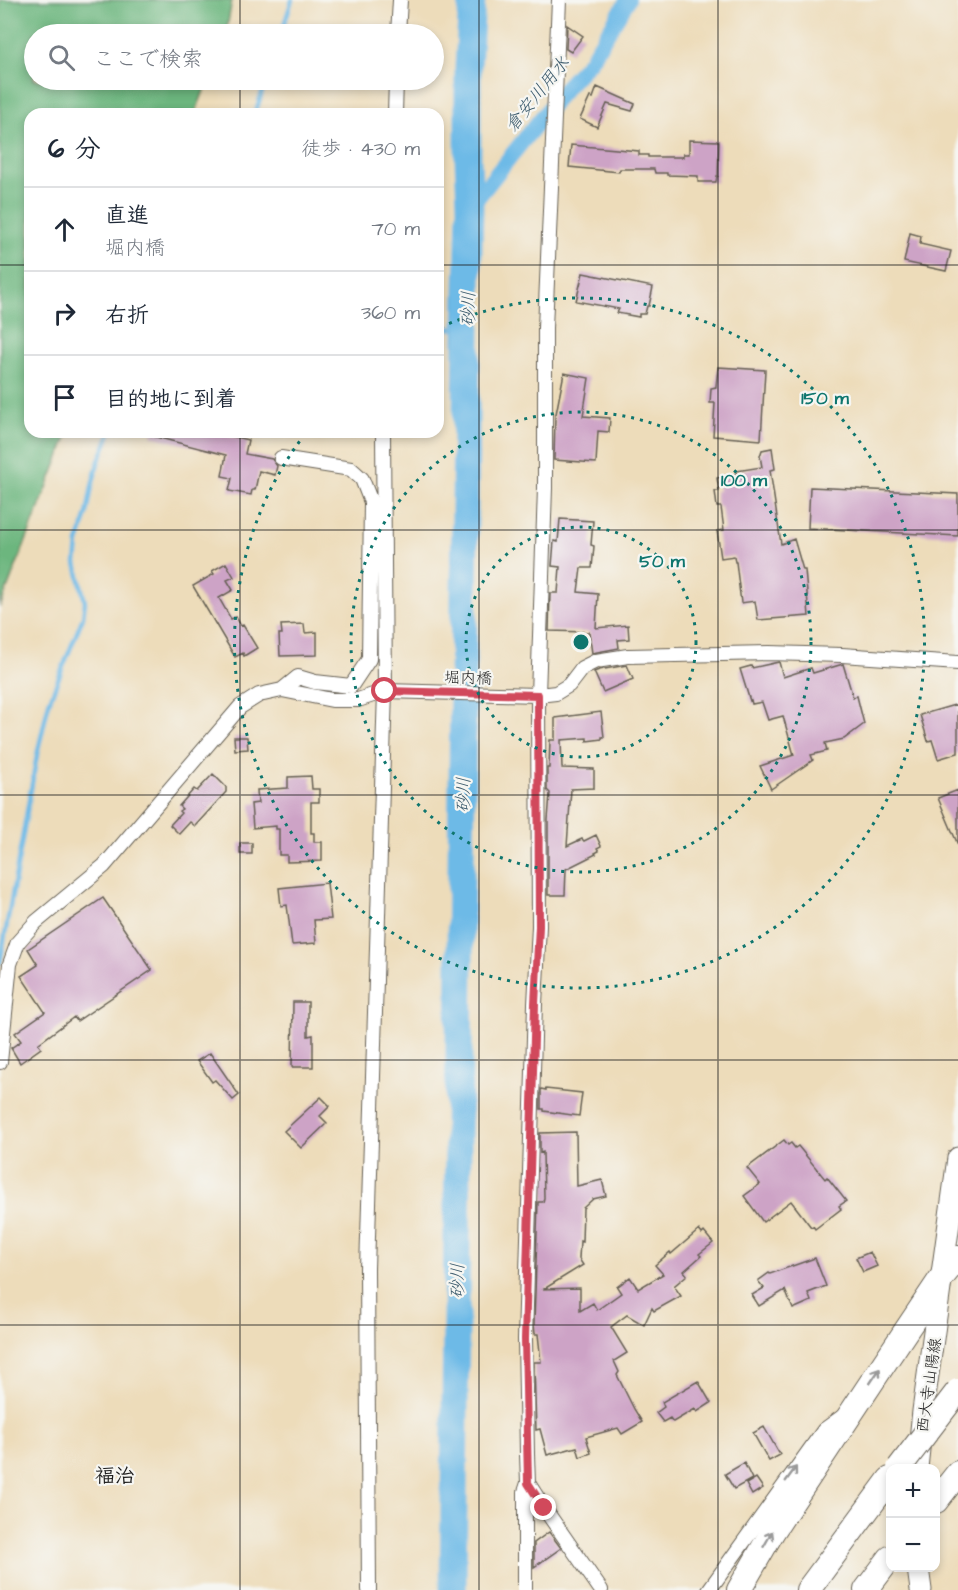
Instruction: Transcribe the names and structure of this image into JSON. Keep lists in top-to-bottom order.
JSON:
{
  "streets": {
    "main road": ["西大寺山陽線"],
    "street": ["堀内橋"]
  },
  "districts": ["福治"],
  "water": ["倉安川用水", "砂川"],
  "page": {
    "search": "ここで検索",
    "heading": ["6 分", "徒歩 · 430 m"],
    "list": [
      ["直進", "堀内橋", "70 m"],
      ["右折", "360 m"],
      "目的地に到着"
    ],
    "map_buttons": ["+", "−"]
  },
  "rings": ["150 m", "100 m", "50 m"]
}
